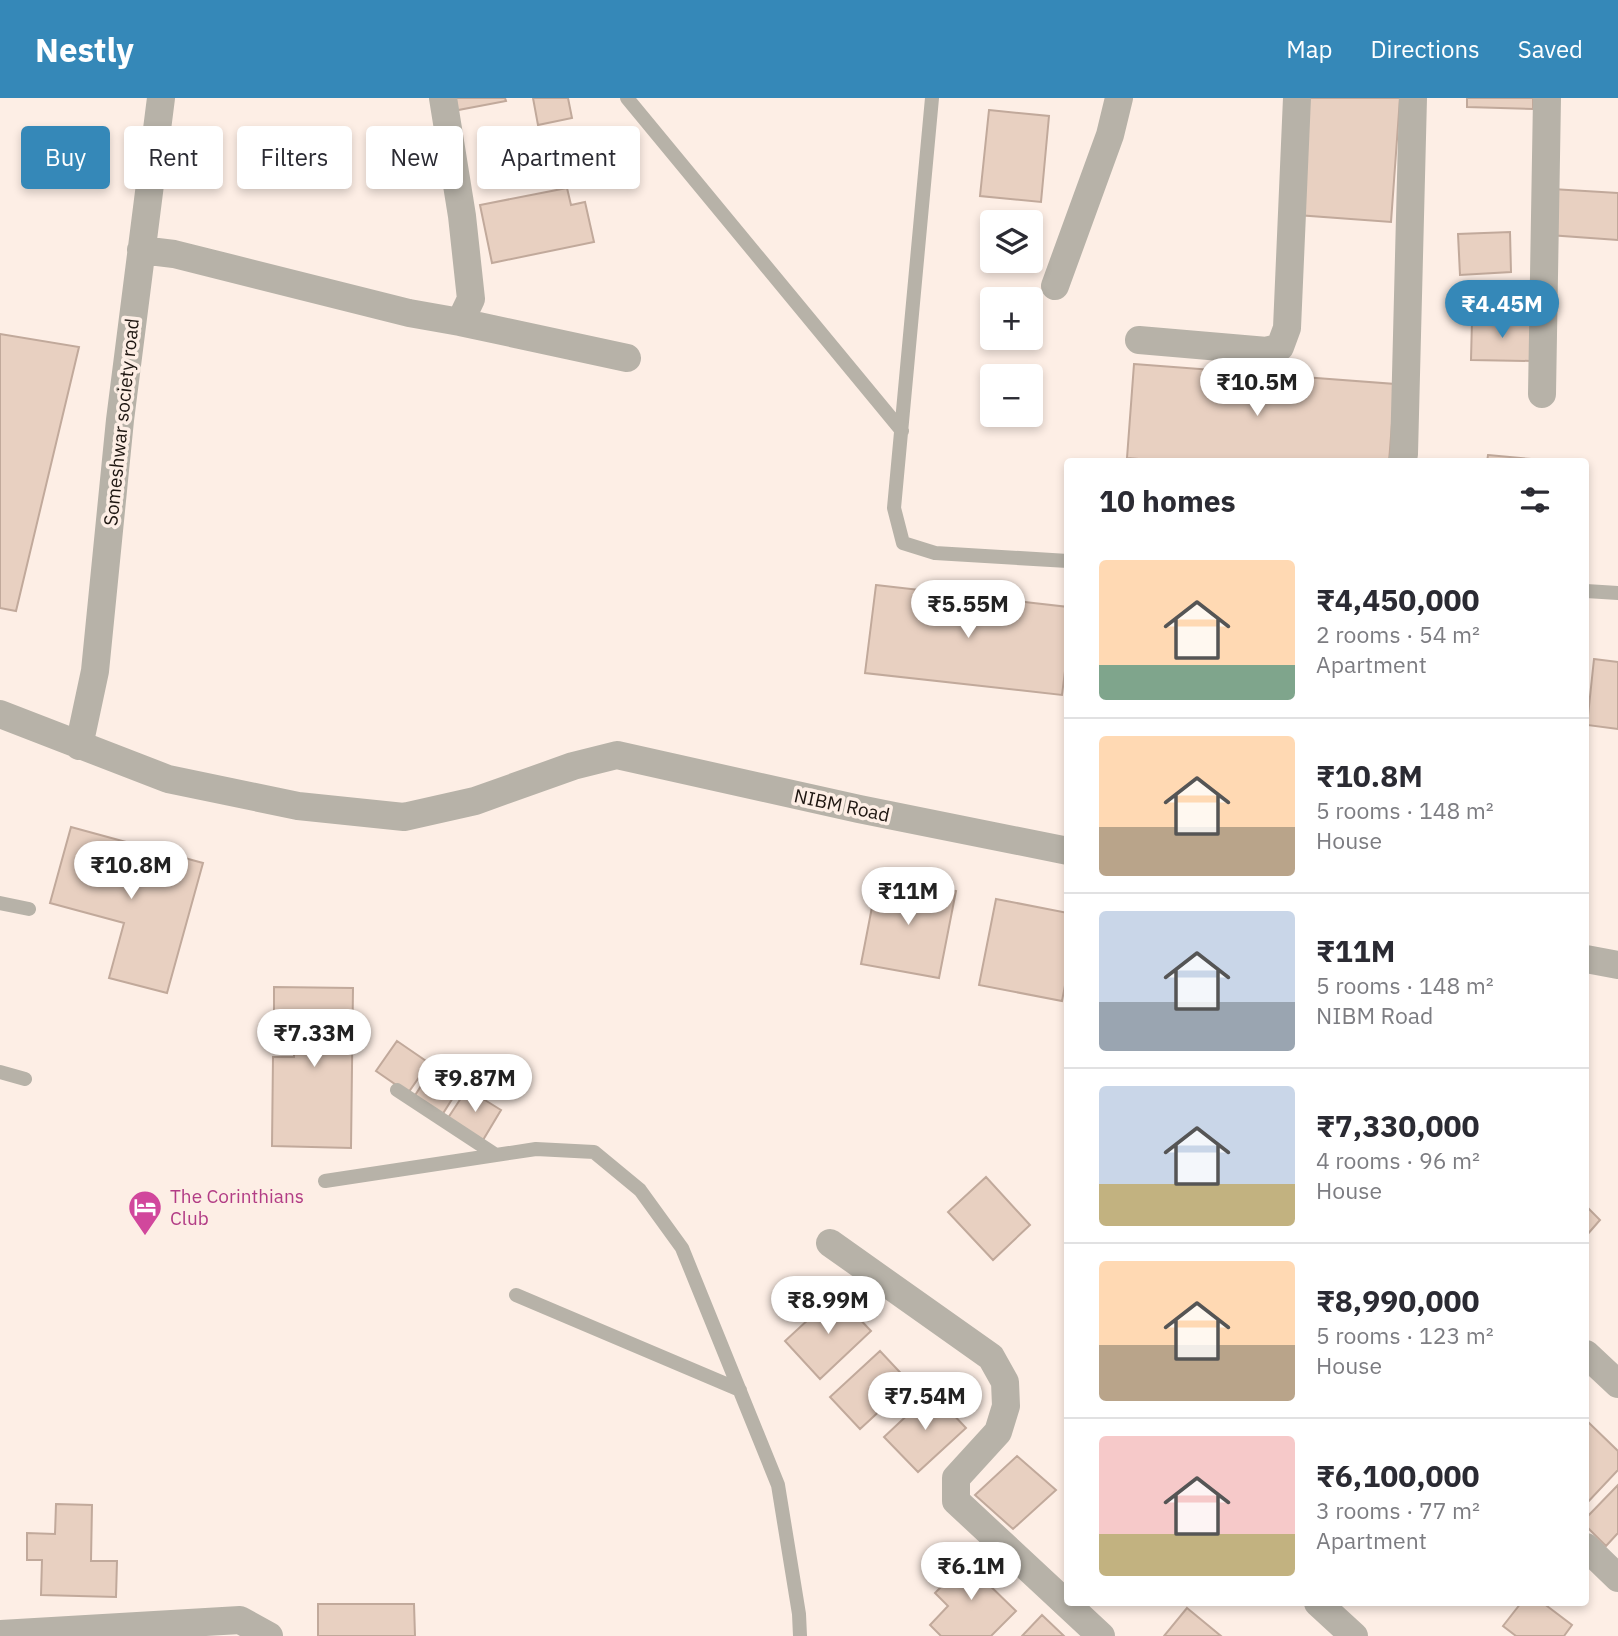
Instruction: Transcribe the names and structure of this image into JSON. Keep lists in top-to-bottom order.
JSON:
{
  "streets": {
    "street": ["Someshwar society road", "NIBM Road"]
  },
  "crossings": [
    ["Someshwar society road", "NIBM Road"]
  ],
  "places": {
    "hotel": ["The Corinthians Club"]
  },
  "page": {
    "header": "Nestly",
    "nav": ["Map", "Directions", "Saved"],
    "chip": [
      "Buy",
      "Rent",
      "Filters",
      "New",
      "Apartment"
    ],
    "map_buttons": ["+", "−"],
    "price": [
      "₹4.45M",
      "₹10.5M",
      "₹5.55M",
      "₹10.8M",
      "₹11M",
      "₹7.33M",
      "₹9.87M",
      "₹8.99M",
      "₹7.54M",
      "₹6.1M"
    ],
    "heading": "10 homes",
    "list": [
      {
        "name": "₹4,450,000",
        "note": "2 rooms · 54 m² · Apartment"
      },
      {
        "name": "₹10.8M",
        "note": "5 rooms · 148 m² · House"
      },
      {
        "name": "₹11M",
        "note": "5 rooms · 148 m² · NIBM Road"
      },
      {
        "name": "₹7,330,000",
        "note": "4 rooms · 96 m² · House"
      },
      {
        "name": "₹8,990,000",
        "note": "5 rooms · 123 m² · House"
      },
      {
        "name": "₹6,100,000",
        "note": "3 rooms · 77 m² · Apartment"
      }
    ]
  }
}
